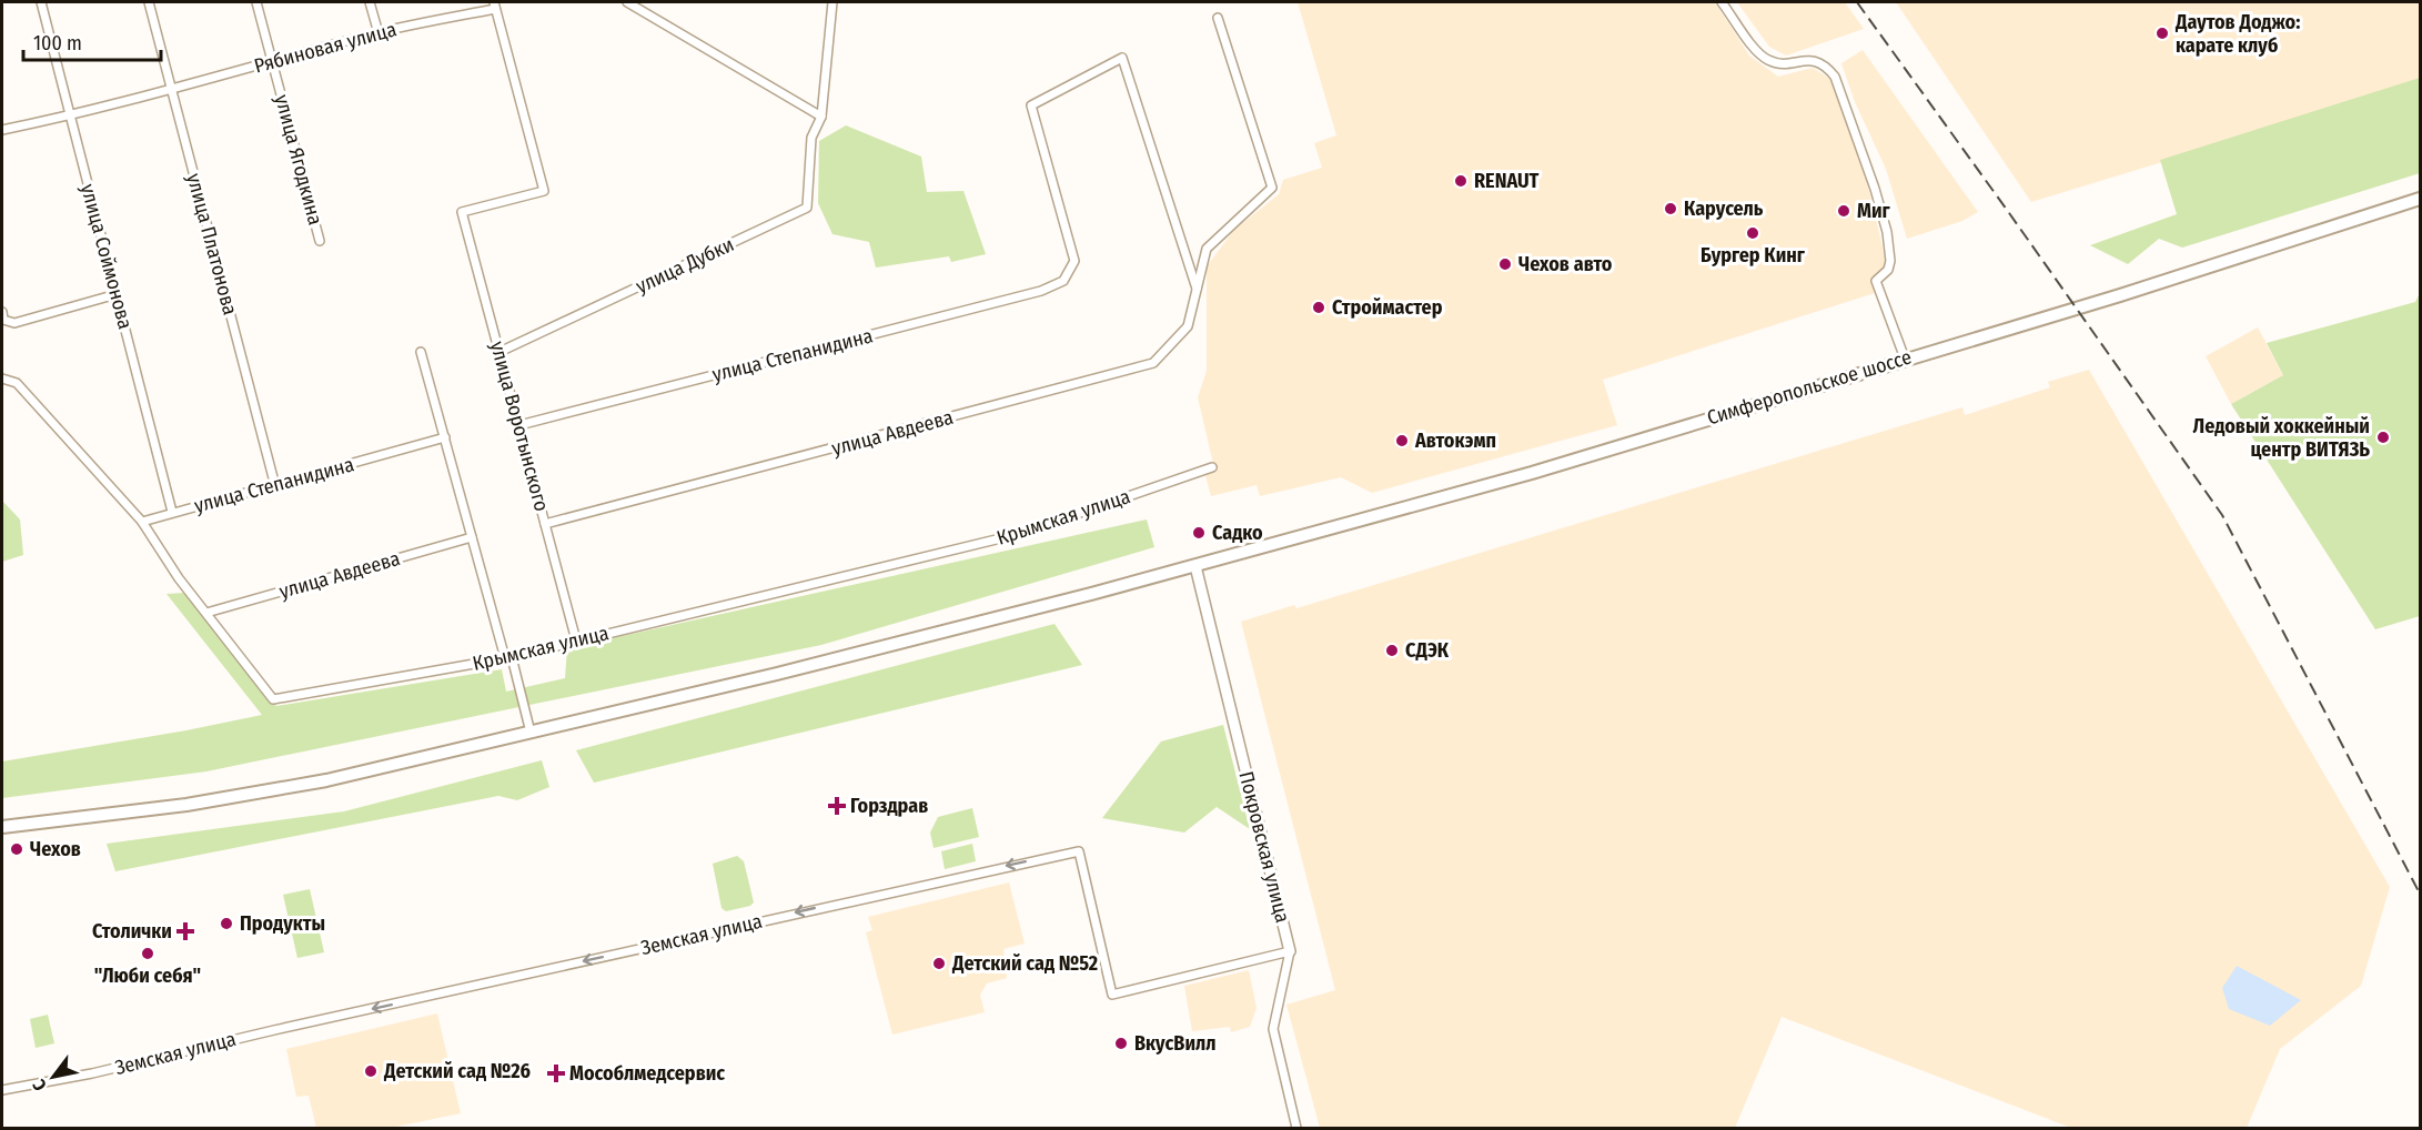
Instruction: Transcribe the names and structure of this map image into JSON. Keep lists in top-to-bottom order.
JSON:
{
  "streets": {
    "main road": ["Симферопольское шоссе"],
    "street": [
      "Рябиновая улица",
      "улица Ягодкина",
      "улица Платонова",
      "улица Соймонова",
      "улица Дубки",
      "улица Степанидина",
      "улица Воротынского",
      "улица Авдеева",
      "Крымская улица",
      "Покровская улица",
      "Земская улица"
    ]
  },
  "crossings": [
    ["Рябиновая улица", "улица Ягодкина"],
    ["Рябиновая улица", "улица Платонова"],
    ["Рябиновая улица", "улица Соймонова"],
    ["Рябиновая улица", "улица Воротынского"],
    ["улица Платонова", "улица Степанидина"],
    ["улица Соймонова", "улица Степанидина"],
    ["улица Дубки", "улица Воротынского"],
    ["улица Степанидина", "улица Воротынского"],
    ["улица Степанидина", "улица Авдеева"],
    ["улица Степанидина", "Крымская улица"],
    ["Симферопольское шоссе", "Покровская улица"],
    ["улица Воротынского", "улица Авдеева"],
    ["улица Воротынского", "Крымская улица"],
    ["улица Авдеева", "Крымская улица"],
    ["Покровская улица", "Земская улица"]
  ],
  "one_way": ["Земская улица"],
  "places": {
    "other": [
      "Даутов Доджо: карате клуб",
      "RENAUT",
      "Карусель",
      "Миг",
      "Бургер Кинг",
      "Чехов авто",
      "Строймастер",
      "Ледовый хоккейный центр ВИТЯЗЬ",
      "Автокэмп",
      "Садко",
      "СДЭК",
      "Чехов",
      "Продукты",
      "\"Люби себя\"",
      "Детский сад №52",
      "ВкусВилл",
      "Детский сад №26"
    ],
    "health": ["Горздрав", "Столички", "Мособлмедсервис"]
  },
  "scale_bar": "100 m",
  "north": "bottom left"
}
